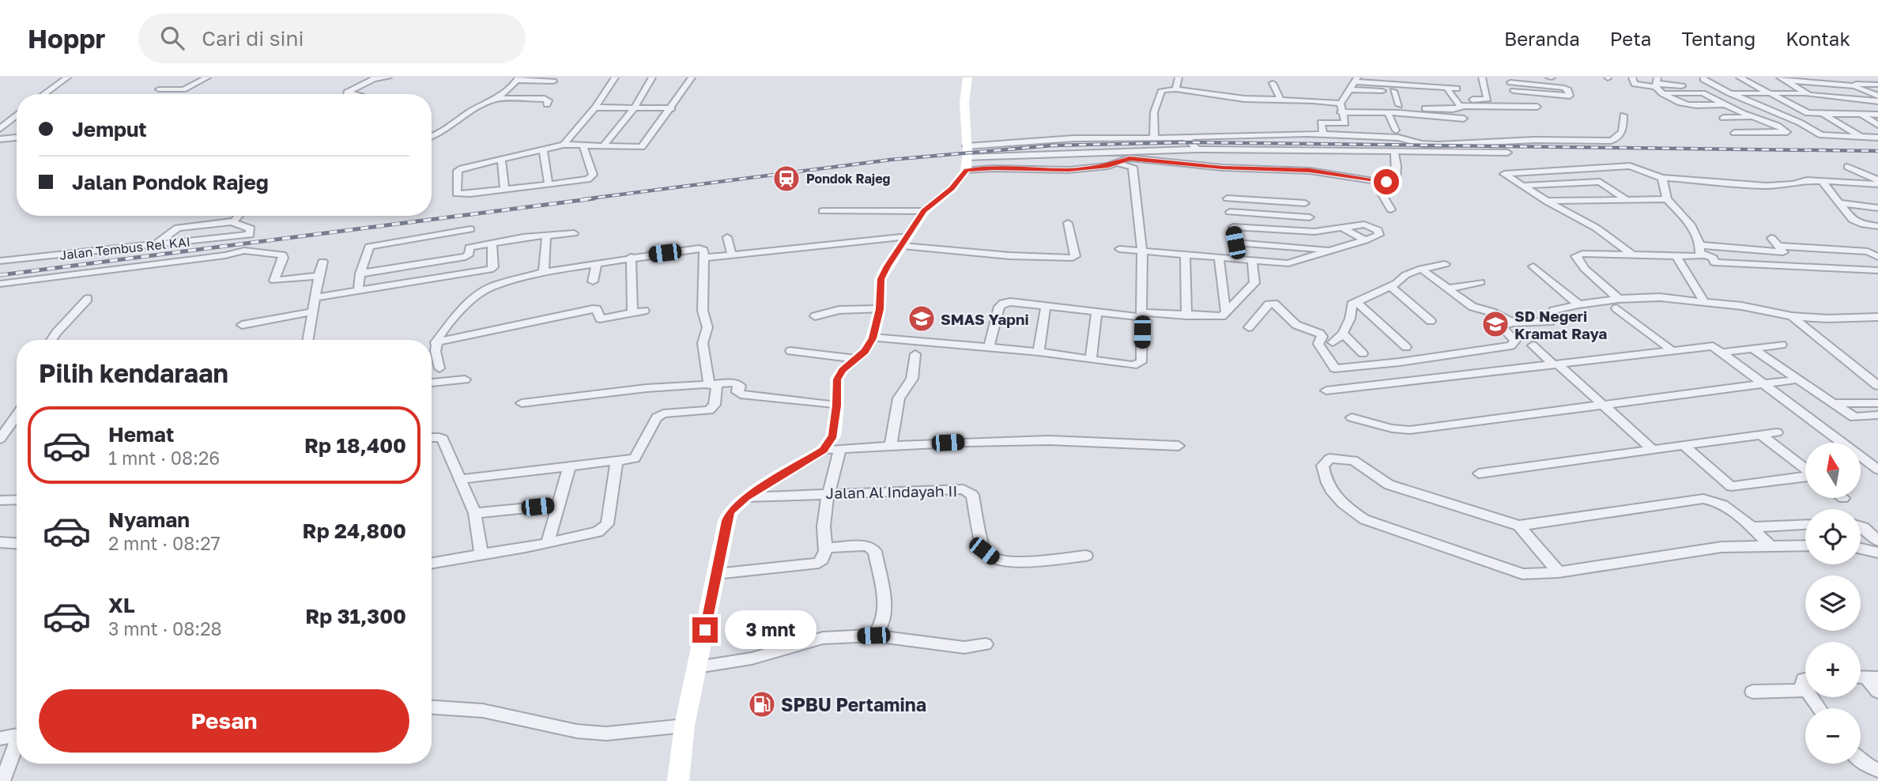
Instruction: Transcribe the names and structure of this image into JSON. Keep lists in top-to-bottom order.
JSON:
{
  "streets": {
    "street": ["Jalan Tembus Rel KAI", "Jalan Al Indayah II"]
  },
  "places": {
    "station": ["Pondok Rajeg"],
    "school or university": ["SMAS Yapni", "SD Negeri Kramat Raya"],
    "fuel station": ["SPBU Pertamina"]
  },
  "north": "top",
  "page": {
    "header": "Hoppr",
    "search": "Cari di sini",
    "nav": [
      "Beranda",
      "Peta",
      "Tentang",
      "Kontak"
    ],
    "banner": ["Jemput", "Jalan Pondok Rajeg"],
    "heading": "Pilih kendaraan",
    "list": [
      {
        "name": "Hemat",
        "note": "1 mnt · 08:26",
        "value": "Rp 18,400"
      },
      {
        "name": "Nyaman",
        "note": "2 mnt · 08:27",
        "value": "Rp 24,800"
      },
      {
        "name": "XL",
        "note": "3 mnt · 08:28",
        "value": "Rp 31,300"
      }
    ],
    "map_buttons": ["+", "−"],
    "bubble": "3 mnt",
    "buttons": "Pesan"
  }
}
